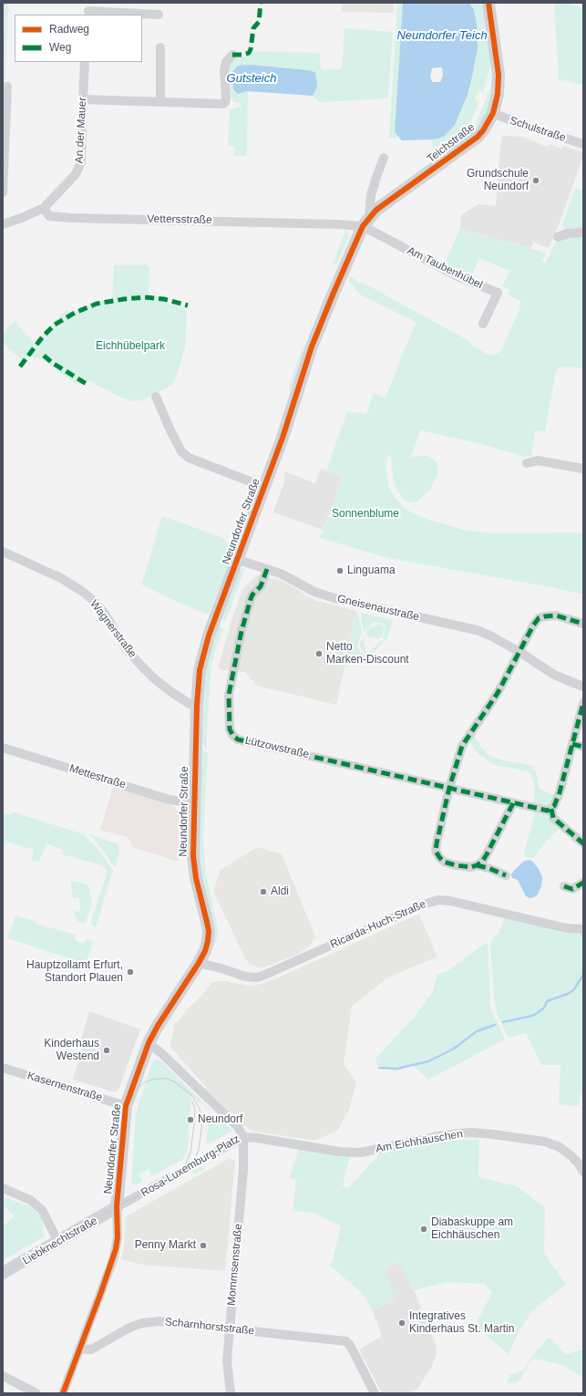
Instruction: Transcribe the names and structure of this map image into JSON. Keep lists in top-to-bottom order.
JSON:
{
  "streets": {
    "street": [
      "Schulstraße",
      "An der Mauer",
      "Teichstraße",
      "Vettersstraße",
      "Am Taubenhübel",
      "Neundorfer Straße",
      "Gneisenaustraße",
      "Wagnerstraße",
      "Lützowstraße",
      "Mettestraße",
      "Ricarda-Huch-Straße",
      "Kasernenstraße",
      "Am Eichhäuschen",
      "Rosa-Luxemburg-Platz",
      "Liebknechtstraße",
      "Mommsenstraße",
      "Scharnhorststraße"
    ]
  },
  "crossings": [
    ["Schulstraße", "Teichstraße"],
    ["An der Mauer", "Vettersstraße"],
    ["Teichstraße", "Vettersstraße"],
    ["Teichstraße", "Am Taubenhübel"],
    ["Teichstraße", "Neundorfer Straße"],
    ["Vettersstraße", "Am Taubenhübel"],
    ["Vettersstraße", "Neundorfer Straße"],
    ["Am Taubenhübel", "Neundorfer Straße"],
    ["Neundorfer Straße", "Gneisenaustraße"],
    ["Neundorfer Straße", "Wagnerstraße"],
    ["Neundorfer Straße", "Mettestraße"],
    ["Neundorfer Straße", "Ricarda-Huch-Straße"],
    ["Neundorfer Straße", "Kasernenstraße"],
    ["Neundorfer Straße", "Rosa-Luxemburg-Platz"],
    ["Neundorfer Straße", "Liebknechtstraße"],
    ["Neundorfer Straße", "Scharnhorststraße"],
    ["Gneisenaustraße", "Lützowstraße"],
    ["Am Eichhäuschen", "Rosa-Luxemburg-Platz"],
    ["Am Eichhäuschen", "Mommsenstraße"],
    ["Rosa-Luxemburg-Platz", "Liebknechtstraße"],
    ["Rosa-Luxemburg-Platz", "Mommsenstraße"],
    ["Mommsenstraße", "Scharnhorststraße"]
  ],
  "water": ["Neundorfer Teich", "Gutsteich"],
  "parks": ["Eichhübelpark", "Sonnenblume"],
  "places": [
    "Grundschule Neundorf",
    "Linguama",
    "Netto Marken-Discount",
    "Aldi",
    "Hauptzollamt Erfurt, Standort Plauen",
    "Kinderhaus Westend",
    "Neundorf",
    "Diabaskuppe am Eichhäuschen",
    "Penny Markt",
    "Integratives Kinderhaus St. Martin"
  ],
  "legend": ["Radweg", "Weg"]
}
